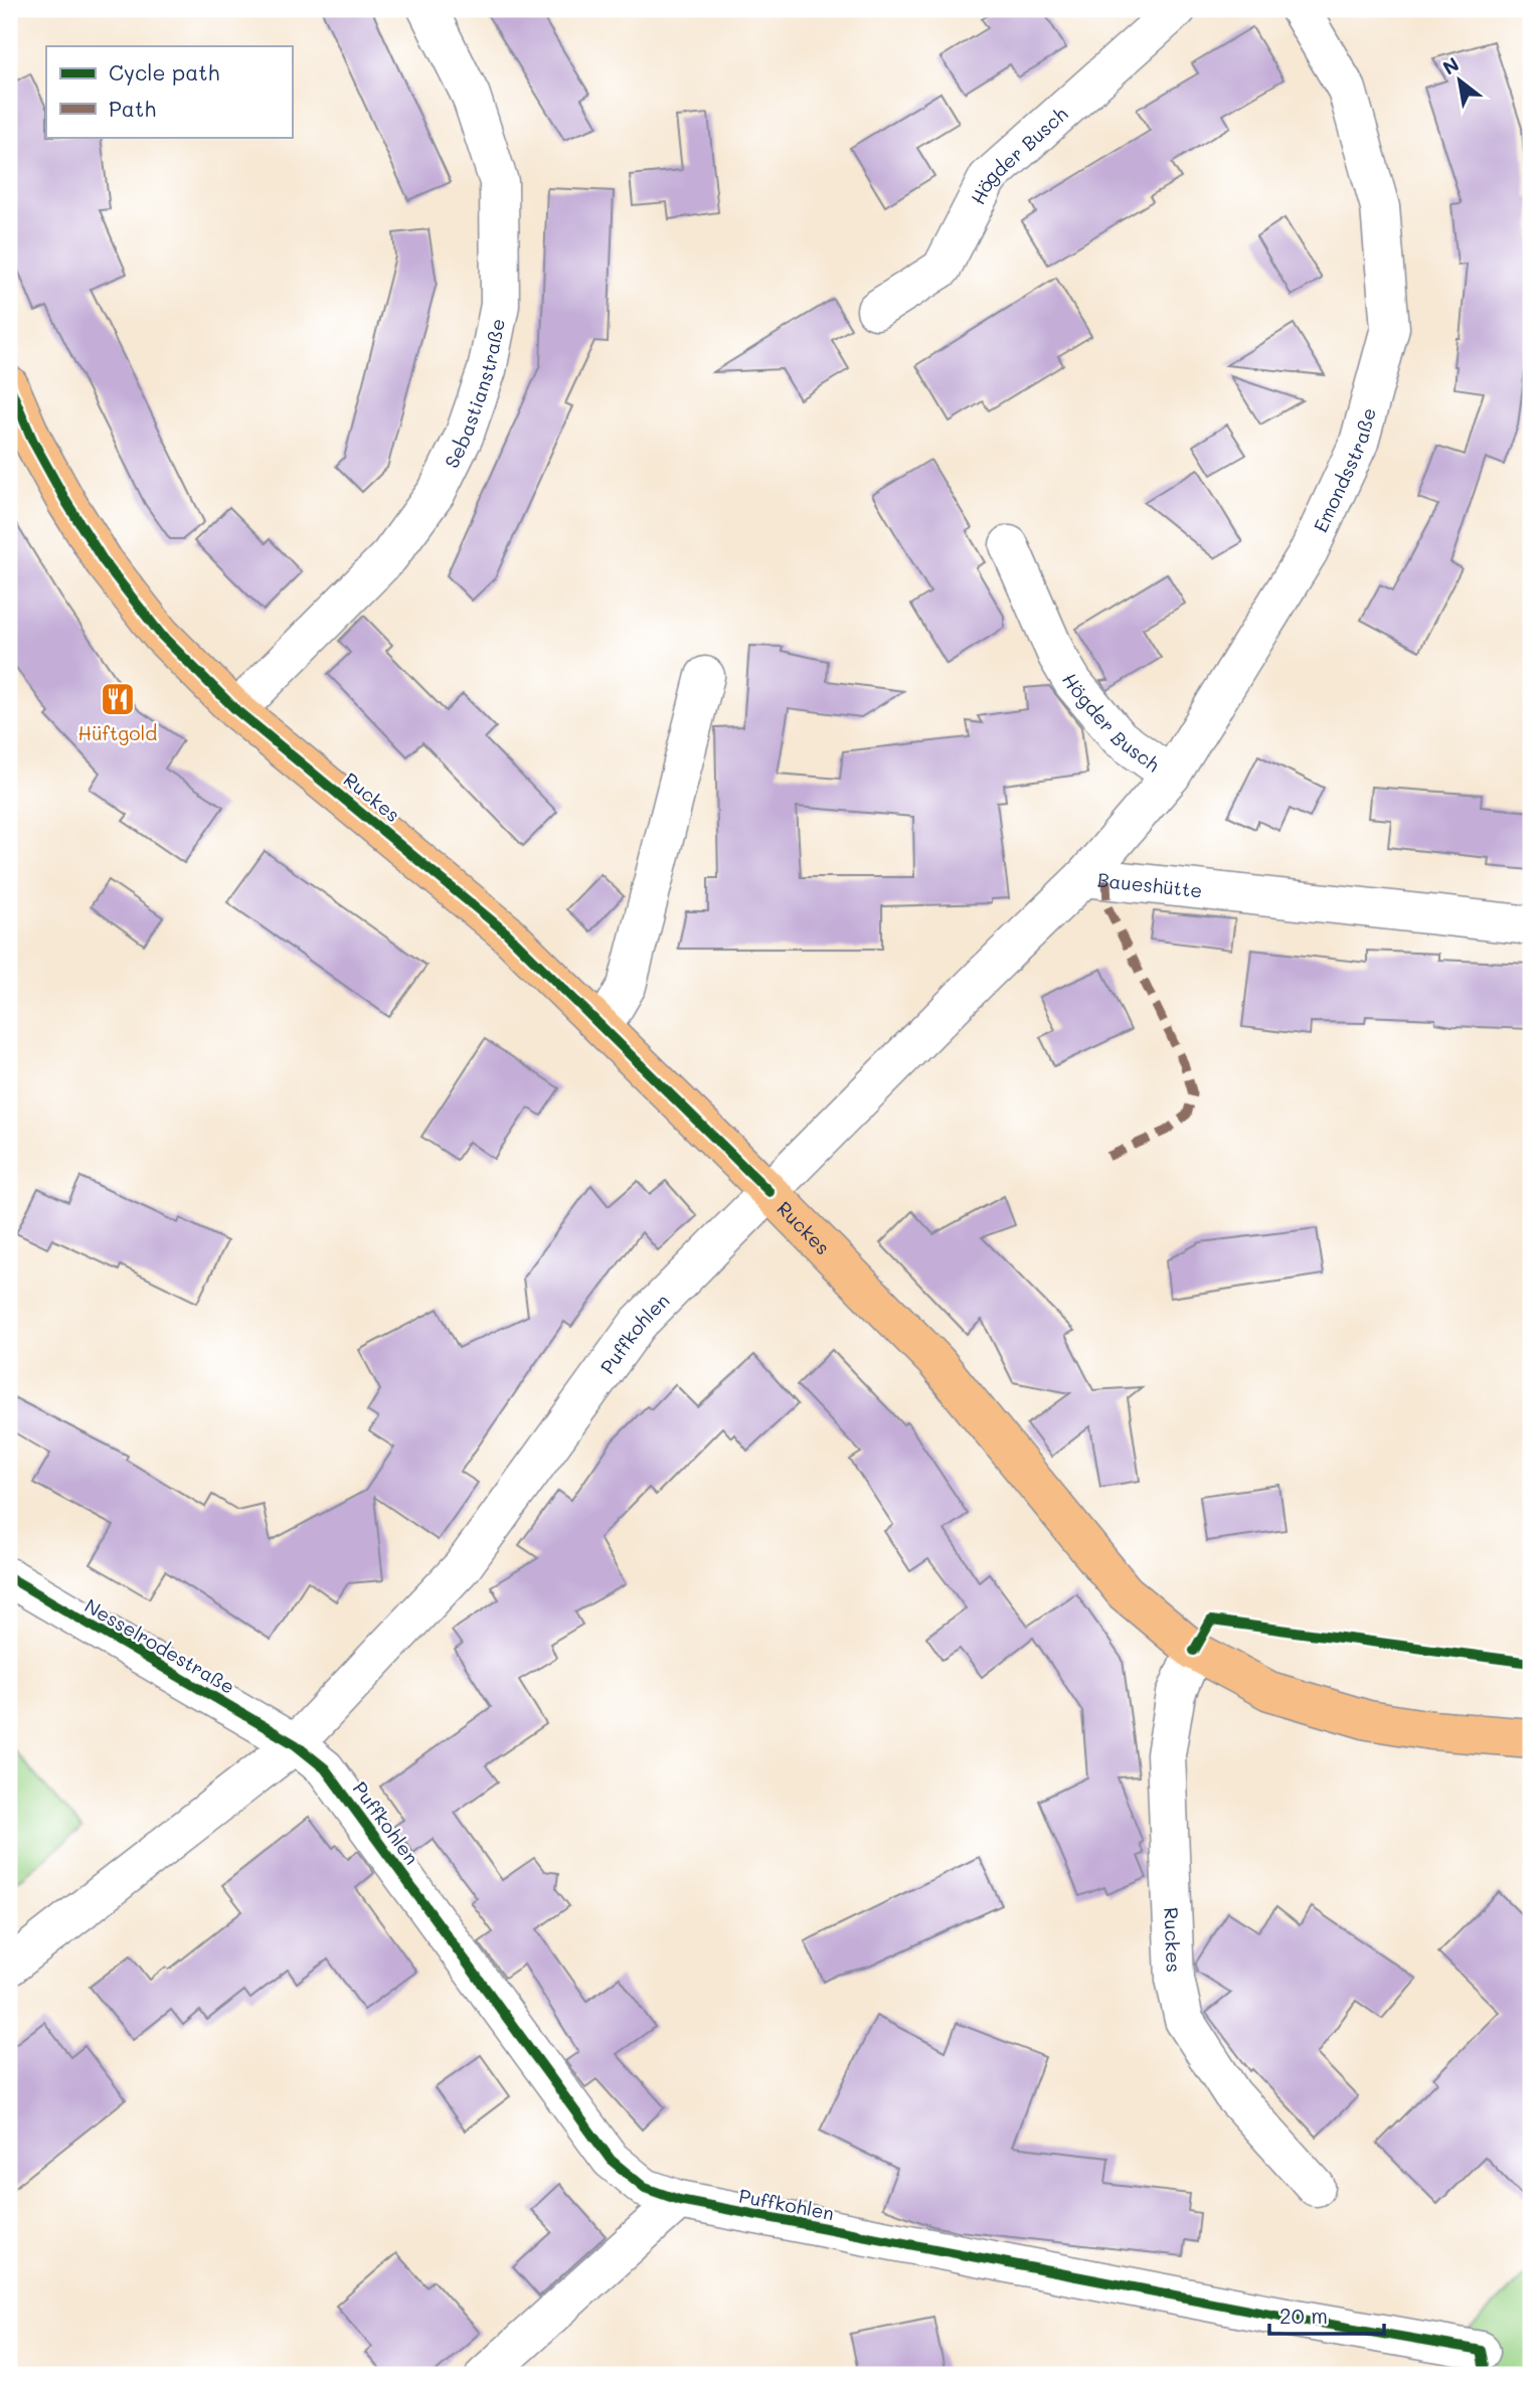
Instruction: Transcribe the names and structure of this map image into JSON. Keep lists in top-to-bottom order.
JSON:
{
  "streets": {
    "main road": ["Ruckes"],
    "street": [
      "Högder Busch",
      "Sebastianstraße",
      "Emondsstraße",
      "Baueshütte",
      "Puffkohlen",
      "Nesselrodestraße"
    ]
  },
  "crossings": [
    ["Högder Busch", "Emondsstraße"],
    ["Sebastianstraße", "Ruckes"],
    ["Emondsstraße", "Baueshütte"],
    ["Ruckes", "Baueshütte"],
    ["Ruckes", "Puffkohlen"],
    ["Baueshütte", "Puffkohlen"],
    ["Puffkohlen", "Nesselrodestraße"]
  ],
  "places": {
    "restaurant": ["Hüftgold"]
  },
  "legend": ["Cycle path", "Path"],
  "scale_bar": "20 m",
  "north": "top left"
}
